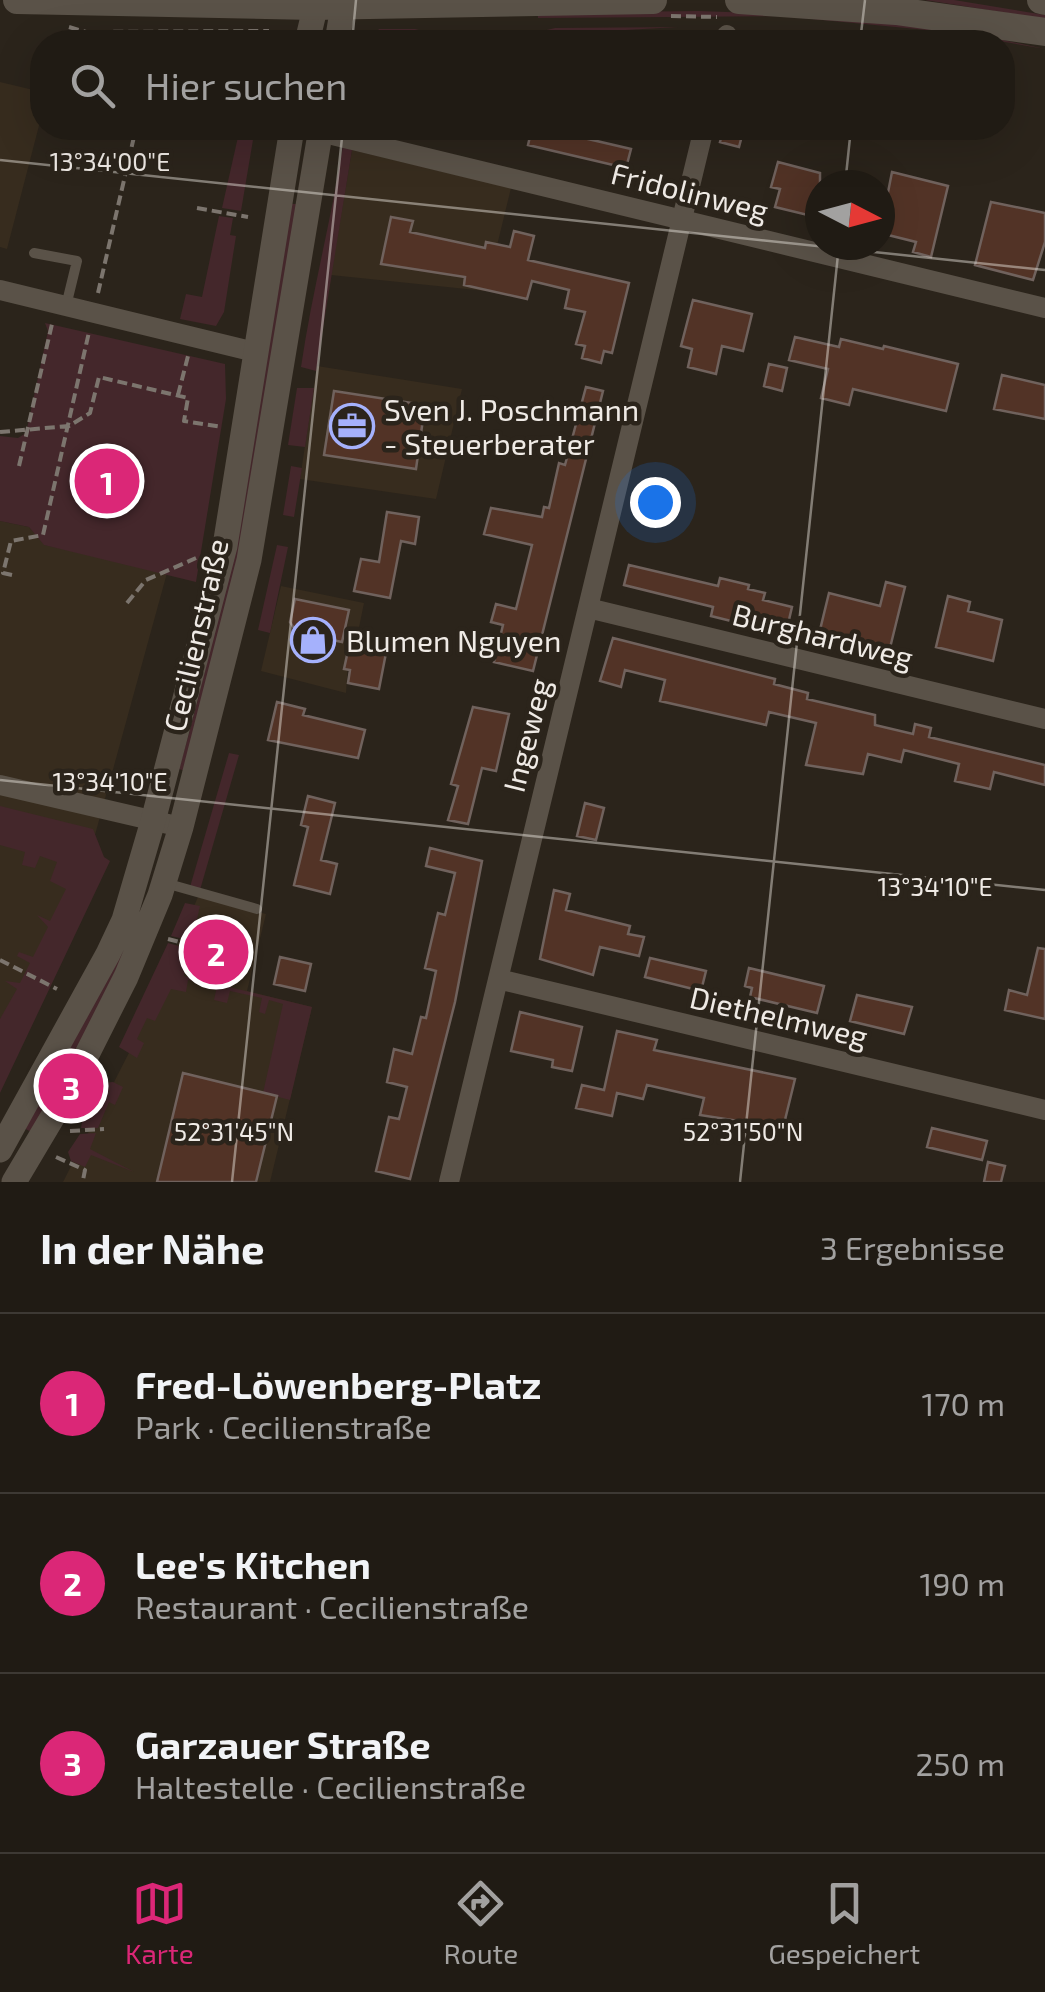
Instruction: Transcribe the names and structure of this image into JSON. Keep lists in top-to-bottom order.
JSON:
{
  "streets": {
    "street": [
      "Fridolinweg",
      "Cecilienstraße",
      "Burghardweg",
      "Ingeweg",
      "Diethelmweg"
    ]
  },
  "crossings": [
    ["Fridolinweg", "Ingeweg"],
    ["Burghardweg", "Ingeweg"],
    ["Ingeweg", "Diethelmweg"]
  ],
  "places": {
    "office": ["Sven J. Poschmann - Steuerberater"],
    "shop": ["Blumen Nguyen"]
  },
  "north": "right",
  "page": {
    "search": "Hier suchen",
    "pins": ["1", "2", "3"],
    "heading": ["In der Nähe", "3 Ergebnisse"],
    "list": [
      {
        "mark": "1",
        "name": "Fred-Löwenberg-Platz",
        "note": "Park · Cecilienstraße",
        "value": "170 m"
      },
      {
        "mark": "2",
        "name": "Lee's Kitchen",
        "note": "Restaurant · Cecilienstraße",
        "value": "190 m"
      },
      {
        "mark": "3",
        "name": "Garzauer Straße",
        "note": "Haltestelle · Cecilienstraße",
        "value": "250 m"
      }
    ],
    "nav": ["Karte", "Route", "Gespeichert"]
  },
  "coordinates": [
    "13°34'00\"E",
    "13°34'10\"E",
    "52°31'45\"N",
    "52°31'50\"N"
  ]
}
